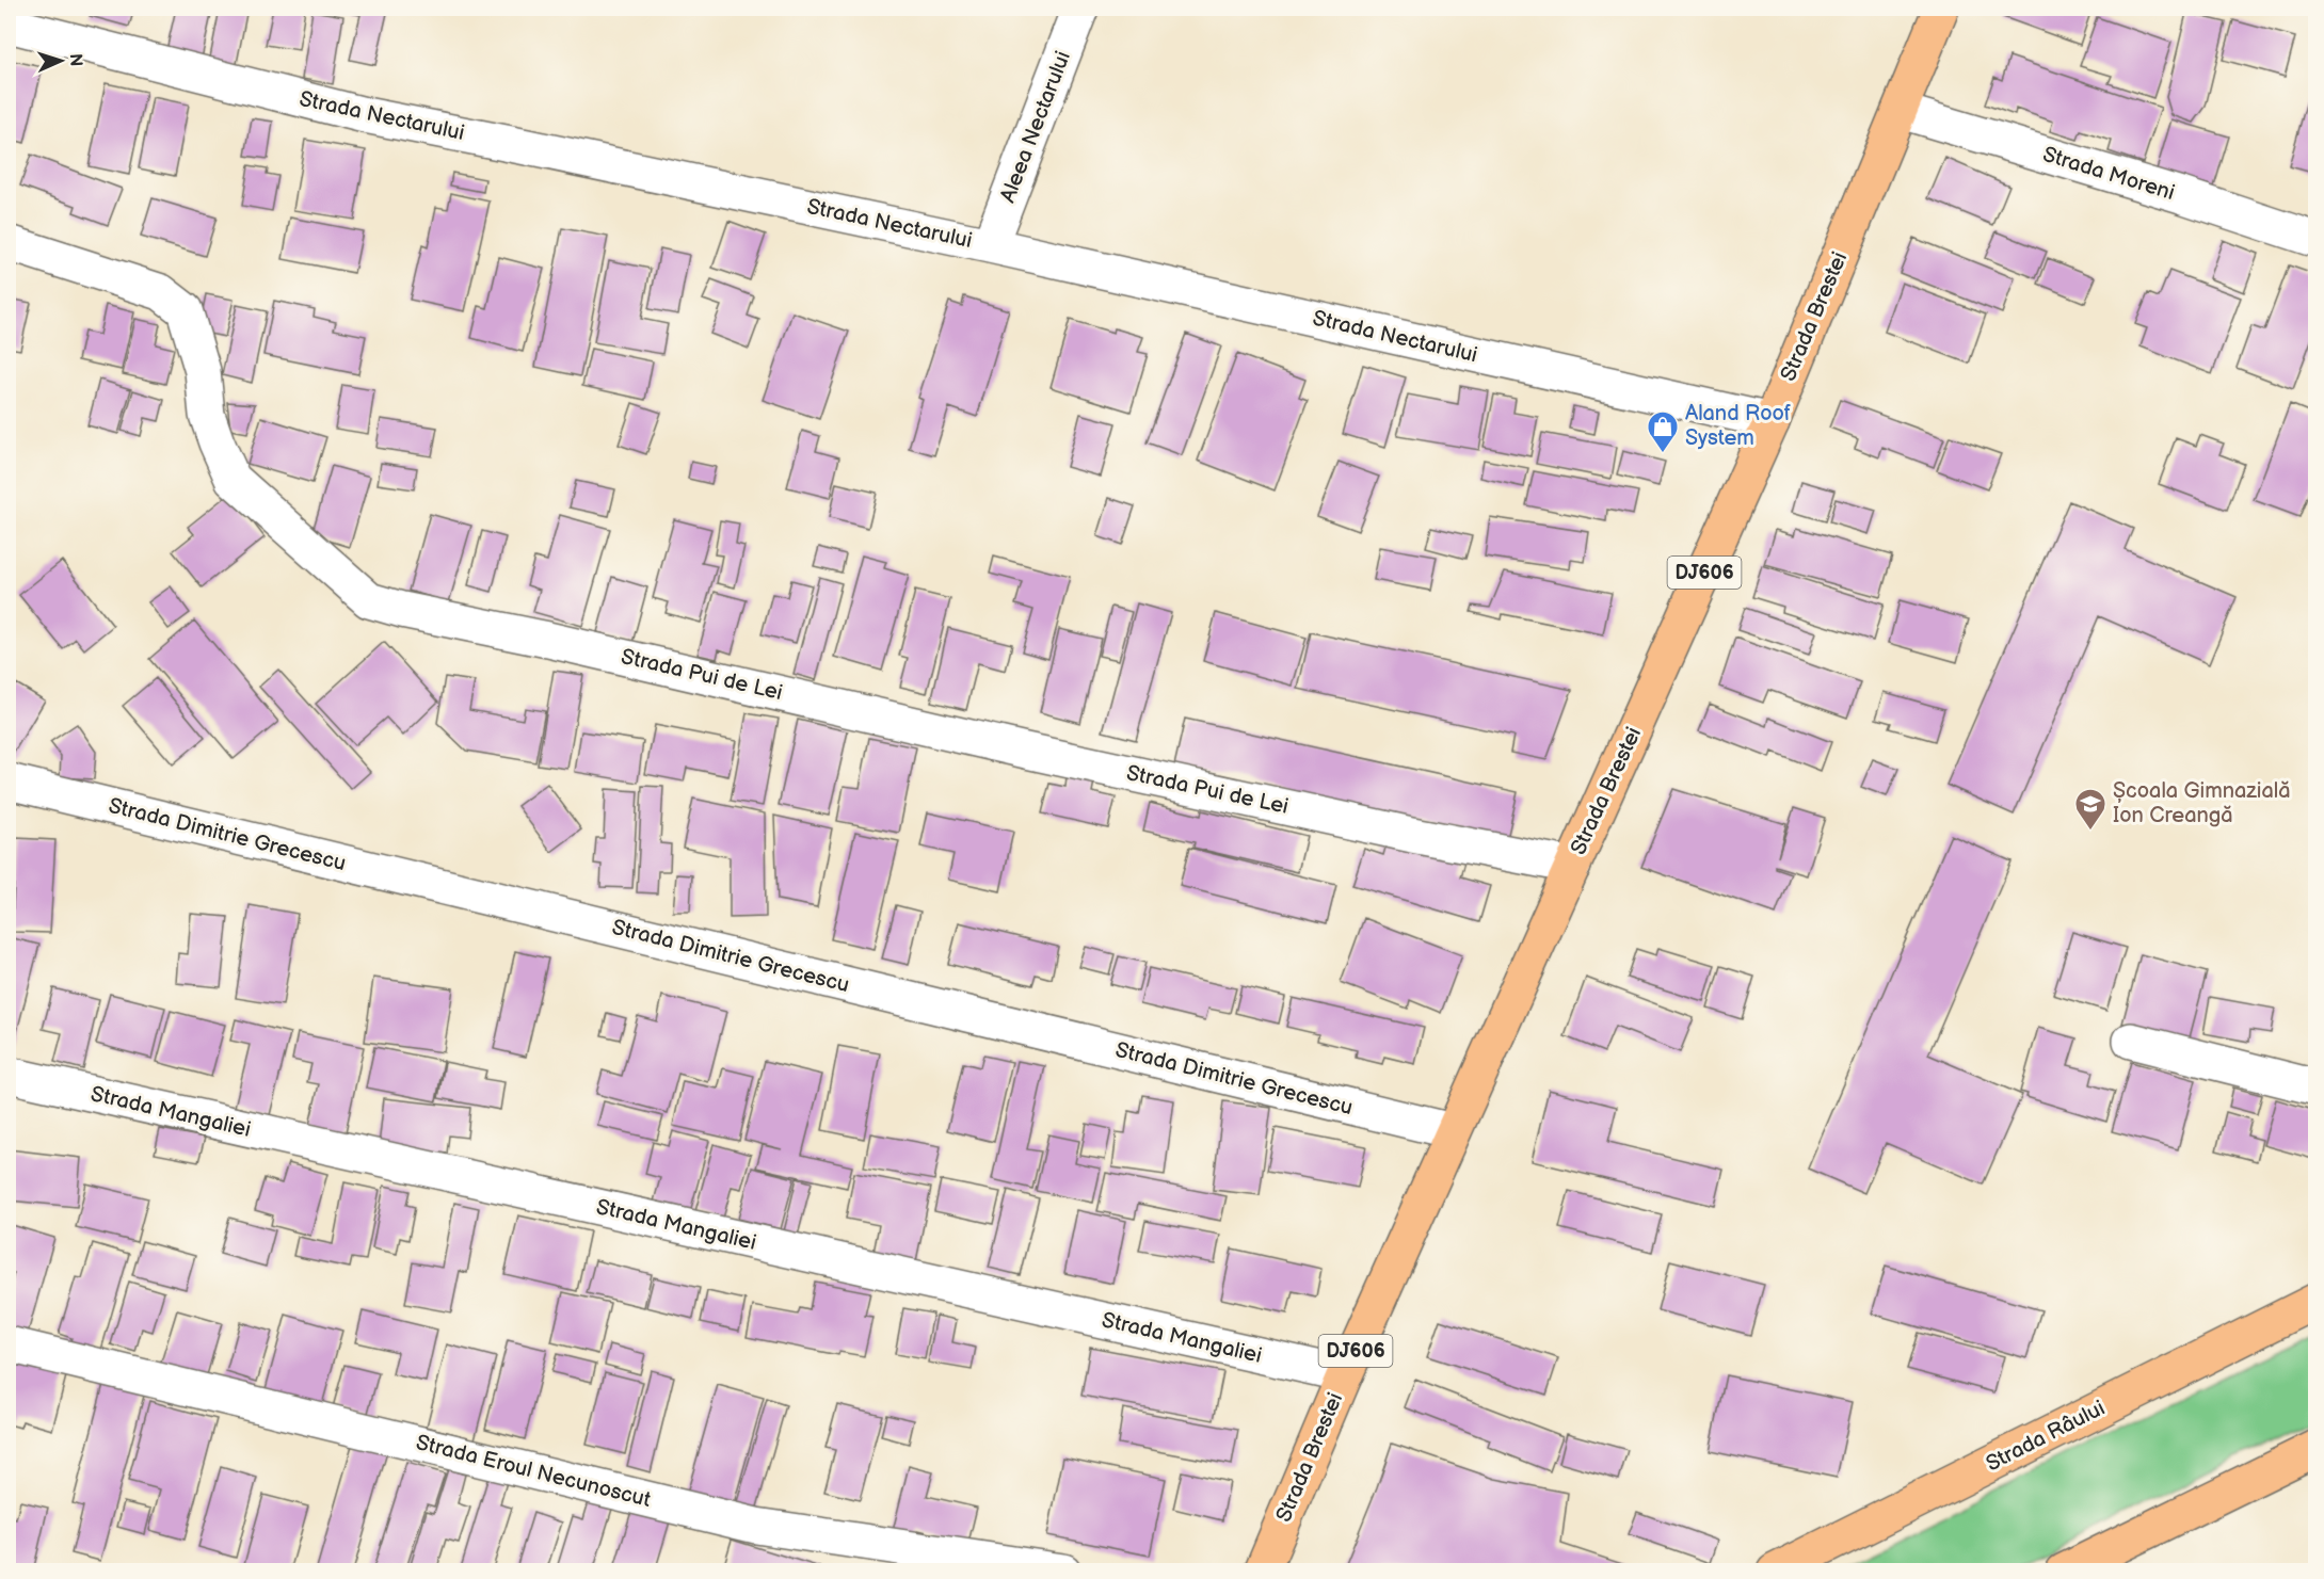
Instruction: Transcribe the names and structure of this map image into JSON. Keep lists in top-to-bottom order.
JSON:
{
  "streets": {
    "main road": ["Strada Brestei", "DJ606", "Strada Râului"],
    "street": [
      "Strada Nectarului",
      "Aleea Nectarului",
      "Strada Moreni",
      "Strada Pui de Lei",
      "Strada Dimitrie Grecescu",
      "Strada Mangaliei",
      "Strada Eroul Necunoscut"
    ]
  },
  "crossings": [
    ["Strada Nectarului", "Aleea Nectarului"],
    ["Strada Nectarului", "Strada Brestei"],
    ["Strada Moreni", "Strada Brestei"],
    ["Strada Brestei", "Strada Pui de Lei"],
    ["Strada Brestei", "Strada Dimitrie Grecescu"],
    ["Strada Brestei", "Strada Mangaliei"]
  ],
  "places": {
    "shop": ["Aland Roof System"],
    "school or university": ["Școala Gimnazială Ion Creangă"]
  },
  "north": "right"
}
